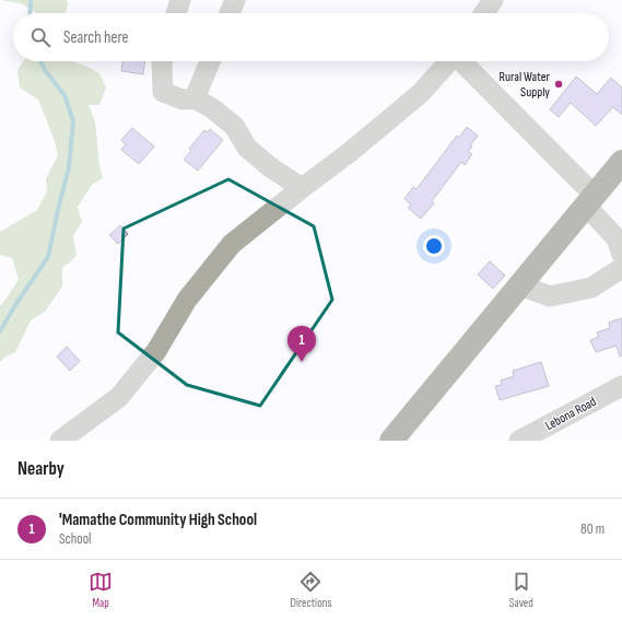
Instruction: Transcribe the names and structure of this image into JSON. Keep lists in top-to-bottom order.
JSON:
{
  "streets": {
    "street": ["Lebona Road"]
  },
  "places": ["Rural Water Supply"],
  "page": {
    "search": "Search here",
    "pins": "1",
    "heading": "Nearby",
    "list": [
      {
        "mark": "1",
        "name": "'Mamathe Community High School",
        "note": "School",
        "value": "80 m"
      }
    ],
    "nav": ["Map", "Directions", "Saved"]
  }
}
